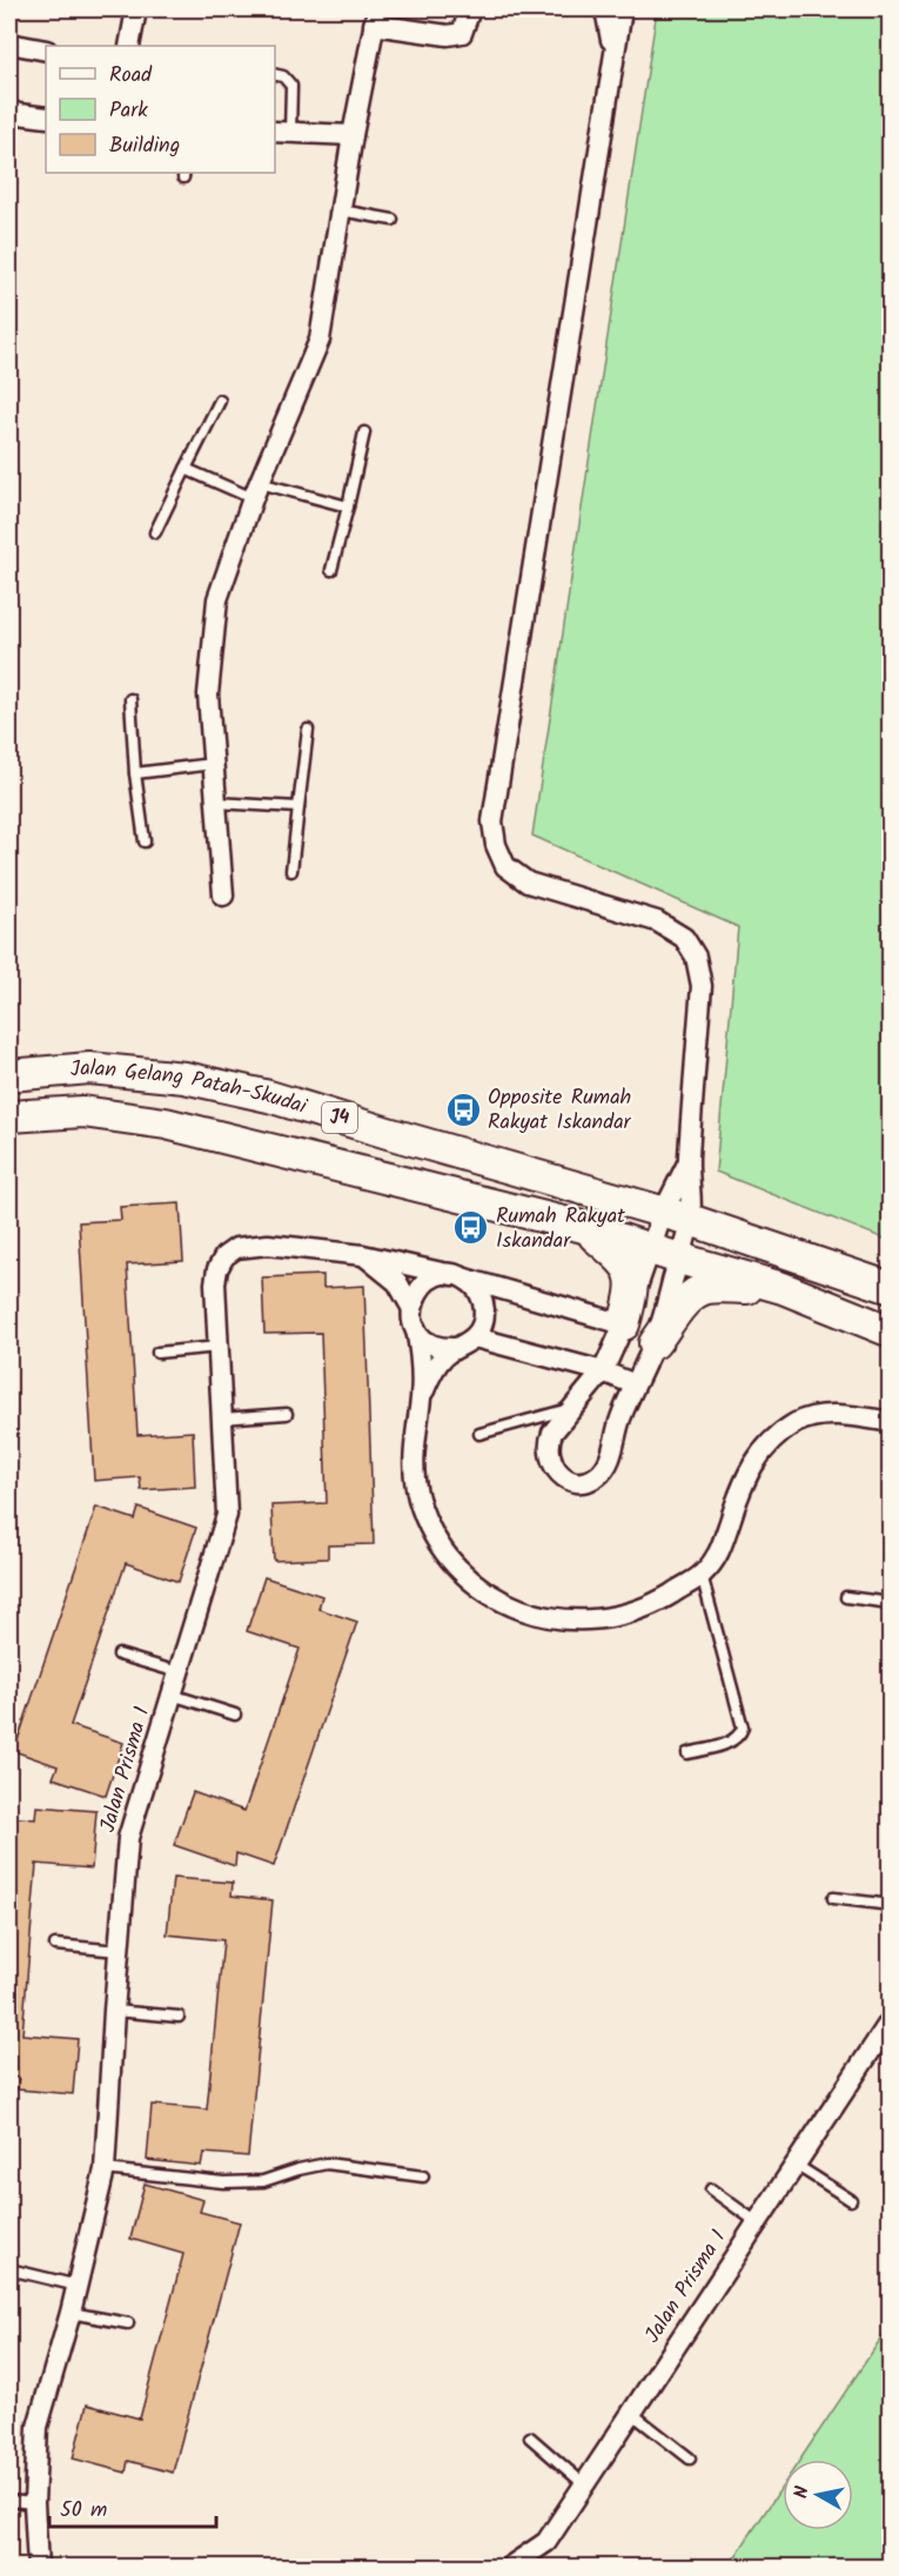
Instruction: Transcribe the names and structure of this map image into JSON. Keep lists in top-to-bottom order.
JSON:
{
  "streets": {
    "main road": ["Jalan Gelang Patah-Skudai", "J4"],
    "street": ["Jalan Prisma 1"]
  },
  "places": {
    "bus stop": ["Opposite Rumah Rakyat Iskandar", "Rumah Rakyat Iskandar"]
  },
  "legend": ["Road", "Park", "Building"],
  "scale_bar": "50 m",
  "north": "left"
}
